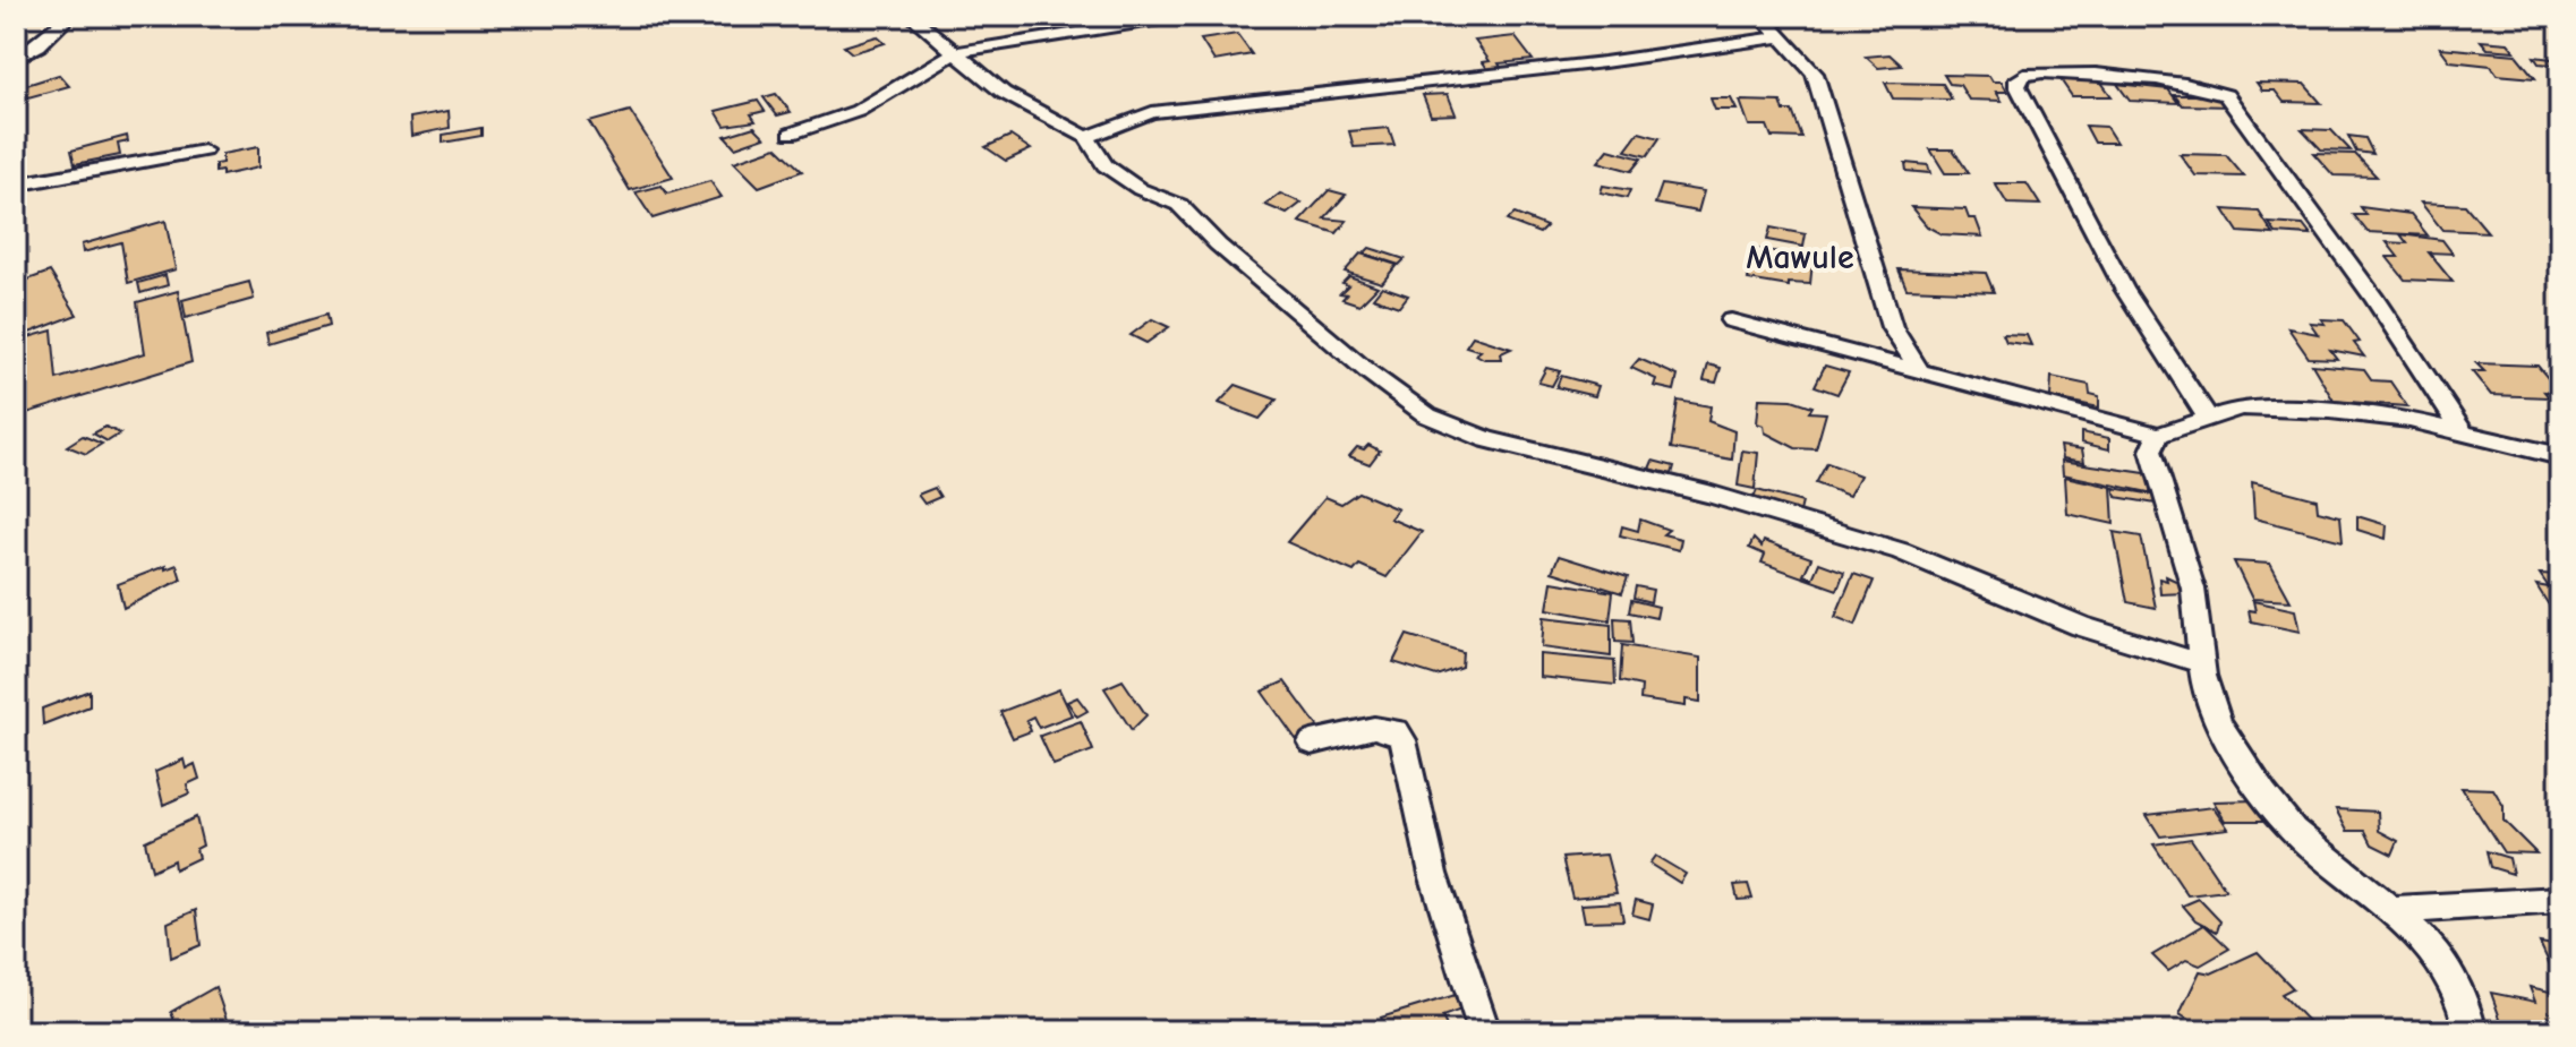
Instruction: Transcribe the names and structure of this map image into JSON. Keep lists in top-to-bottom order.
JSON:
{
  "districts": ["Mawule"]
}
